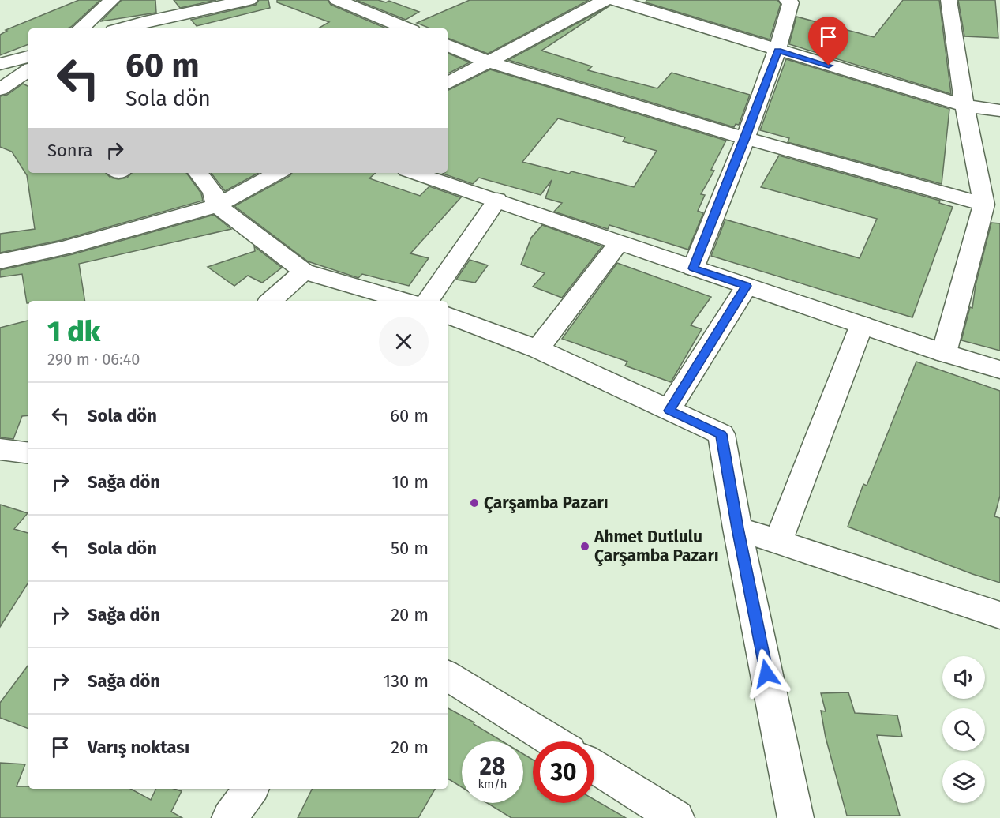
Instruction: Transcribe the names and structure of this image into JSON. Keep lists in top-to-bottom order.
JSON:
{
  "places": ["Çarşamba Pazarı", "Ahmet Dutlulu Çarşamba Pazarı"],
  "page": {
    "turn": ["60 m", "Sola dön"],
    "then": "Sonra",
    "heading": ["1 dk", "290 m · 06:40"],
    "list": [
      {
        "name": "Sola dön",
        "value": "60 m"
      },
      {
        "name": "Sağa dön",
        "value": "10 m"
      },
      {
        "name": "Sola dön",
        "value": "50 m"
      },
      {
        "name": "Sağa dön",
        "value": "20 m"
      },
      {
        "name": "Sağa dön",
        "value": "130 m"
      },
      {
        "name": "Varış noktası",
        "value": "20 m"
      }
    ],
    "speed": "28 km/h",
    "limit": "30"
  }
}
